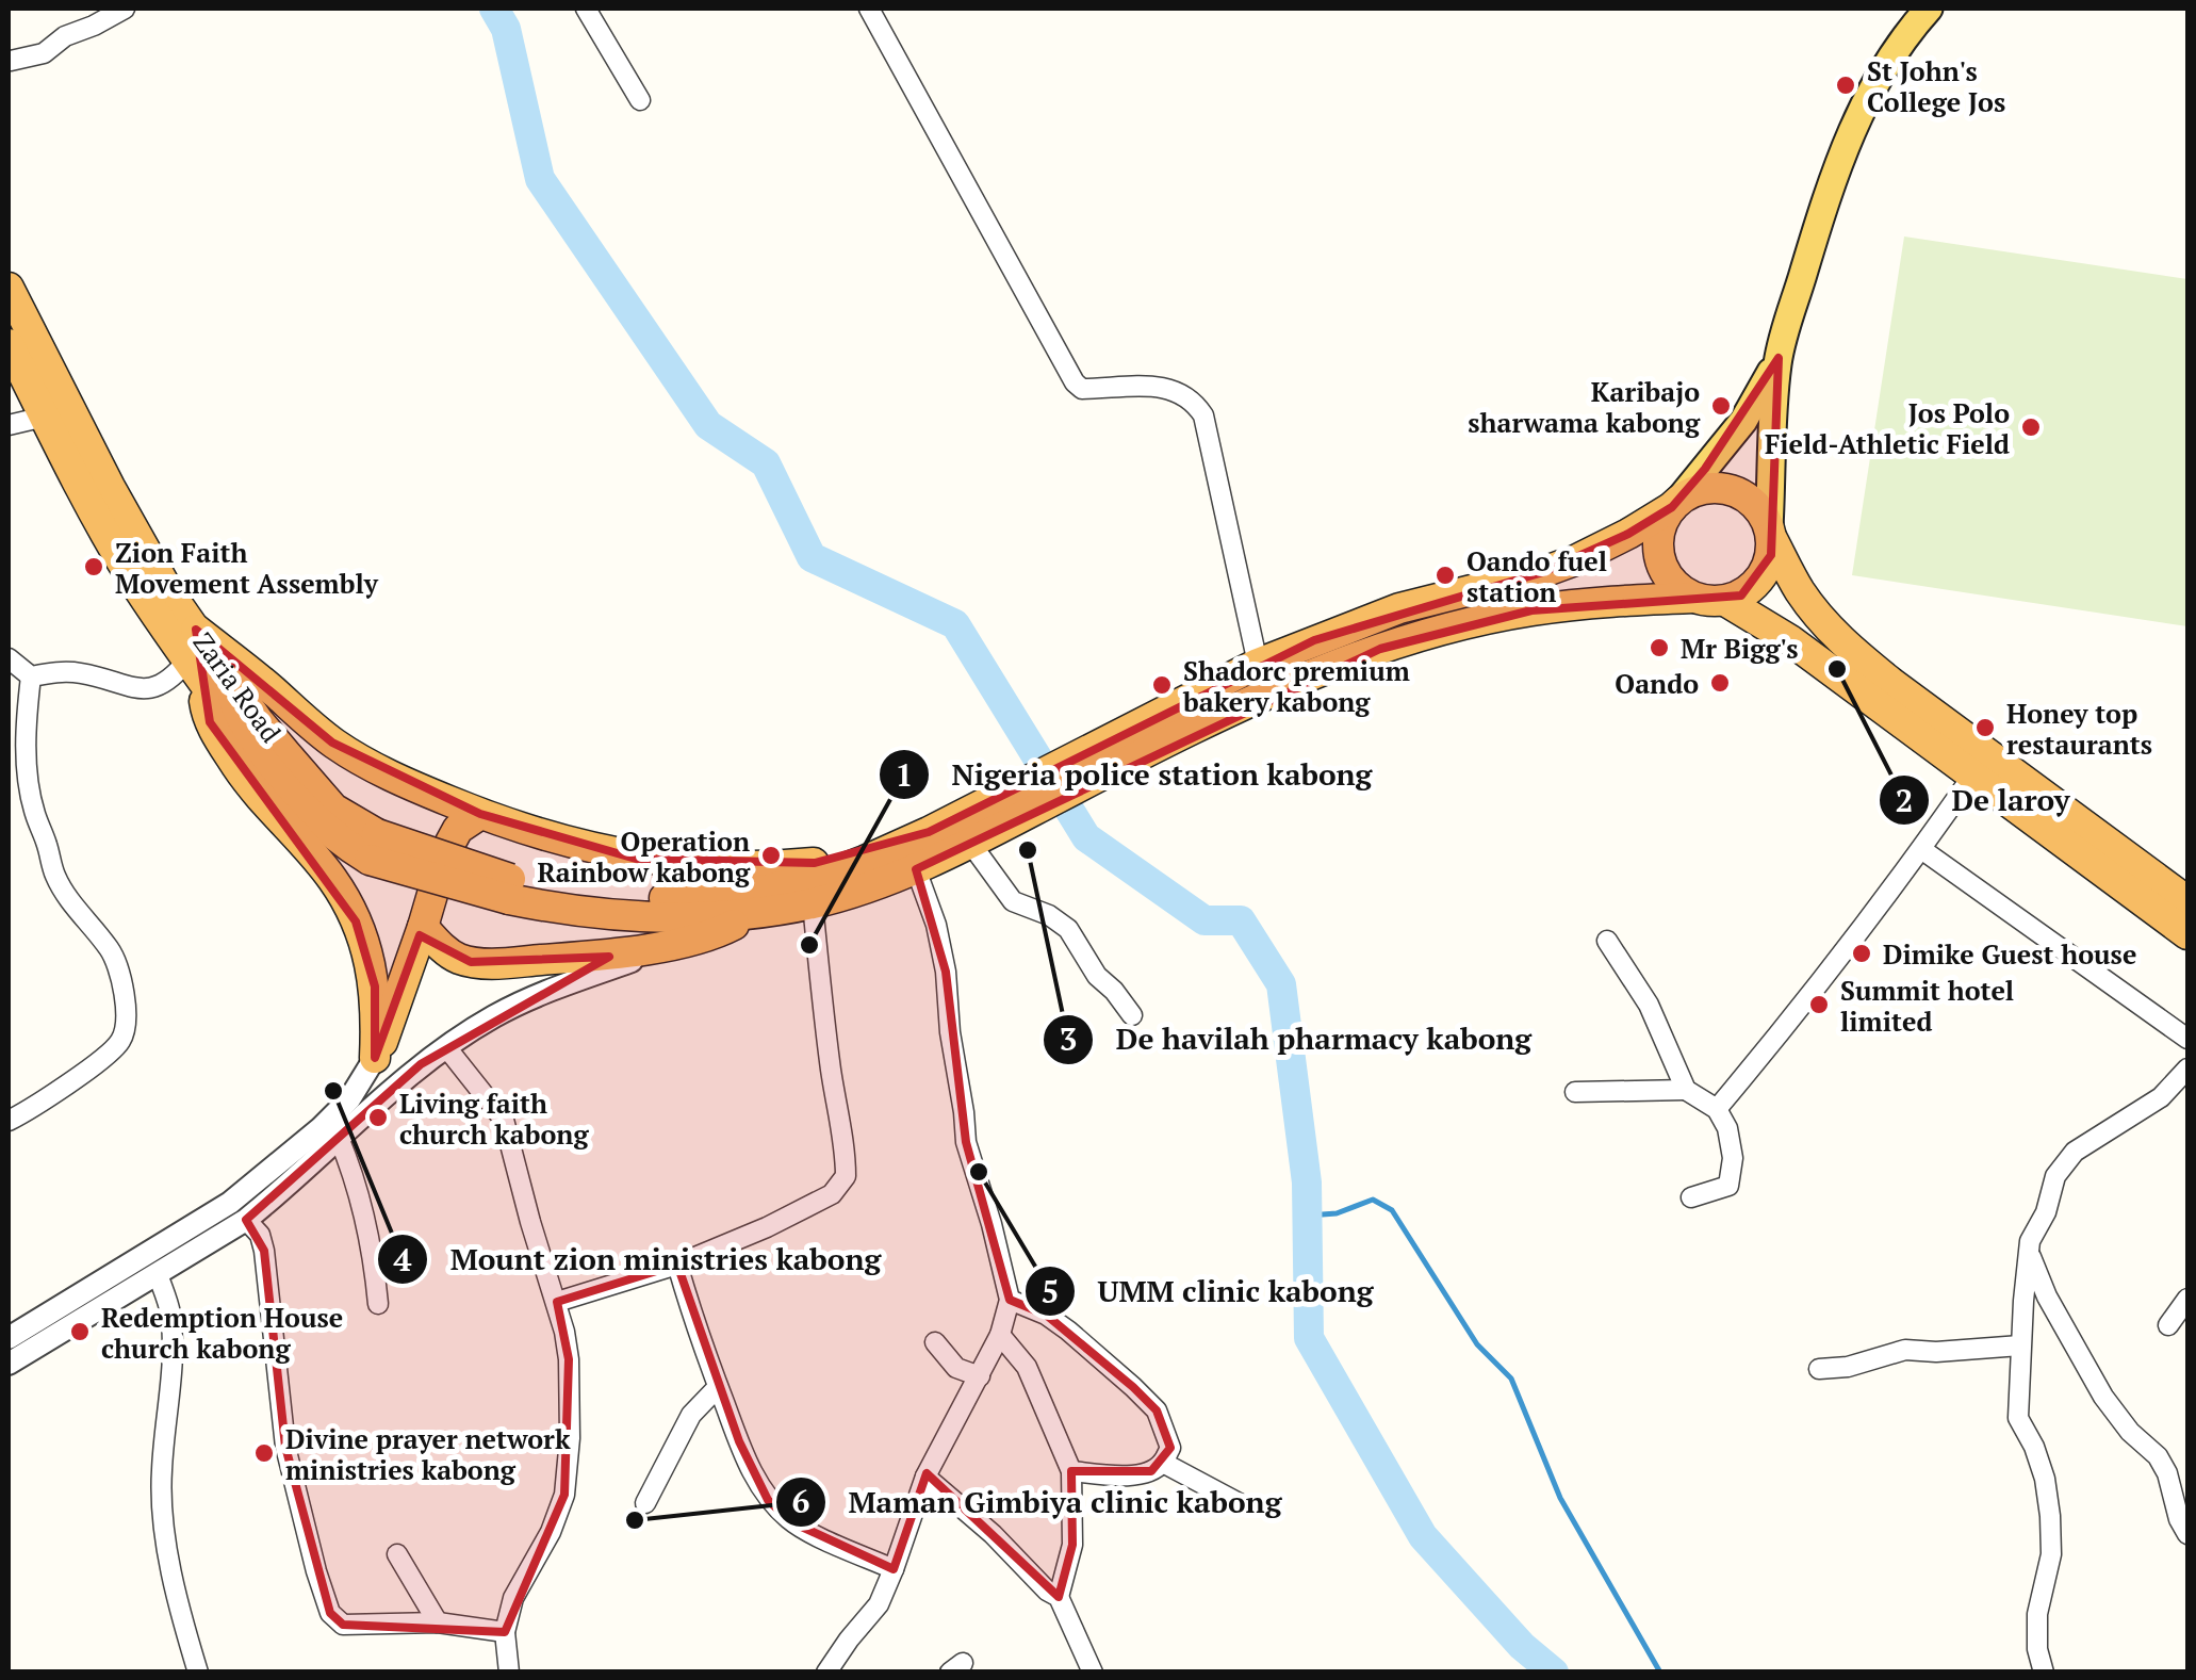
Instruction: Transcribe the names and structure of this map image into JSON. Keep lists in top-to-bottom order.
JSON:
{
  "streets": {
    "highway": ["Zaria Road"]
  },
  "places": [
    "St John's College Jos",
    "Karibajo sharwama kabong",
    "Jos Polo Field-Athletic Field",
    "Zion Faith Movement Assembly",
    "Oando fuel station",
    "Mr Bigg's",
    "De laroy",
    "Oando",
    "Shadorc premium bakery kabong",
    "Honey top restaurants",
    "De havilah pharmacy kabong",
    "Operation Rainbow kabong",
    "Nigeria police station kabong",
    "Dimike Guest house",
    "Summit hotel limited",
    "Mount zion ministries kabong",
    "Living faith church kabong",
    "UMM clinic kabong",
    "Redemption House church kabong",
    "Divine prayer network ministries kabong",
    "Maman Gimbiya clinic kabong"
  ]
}
